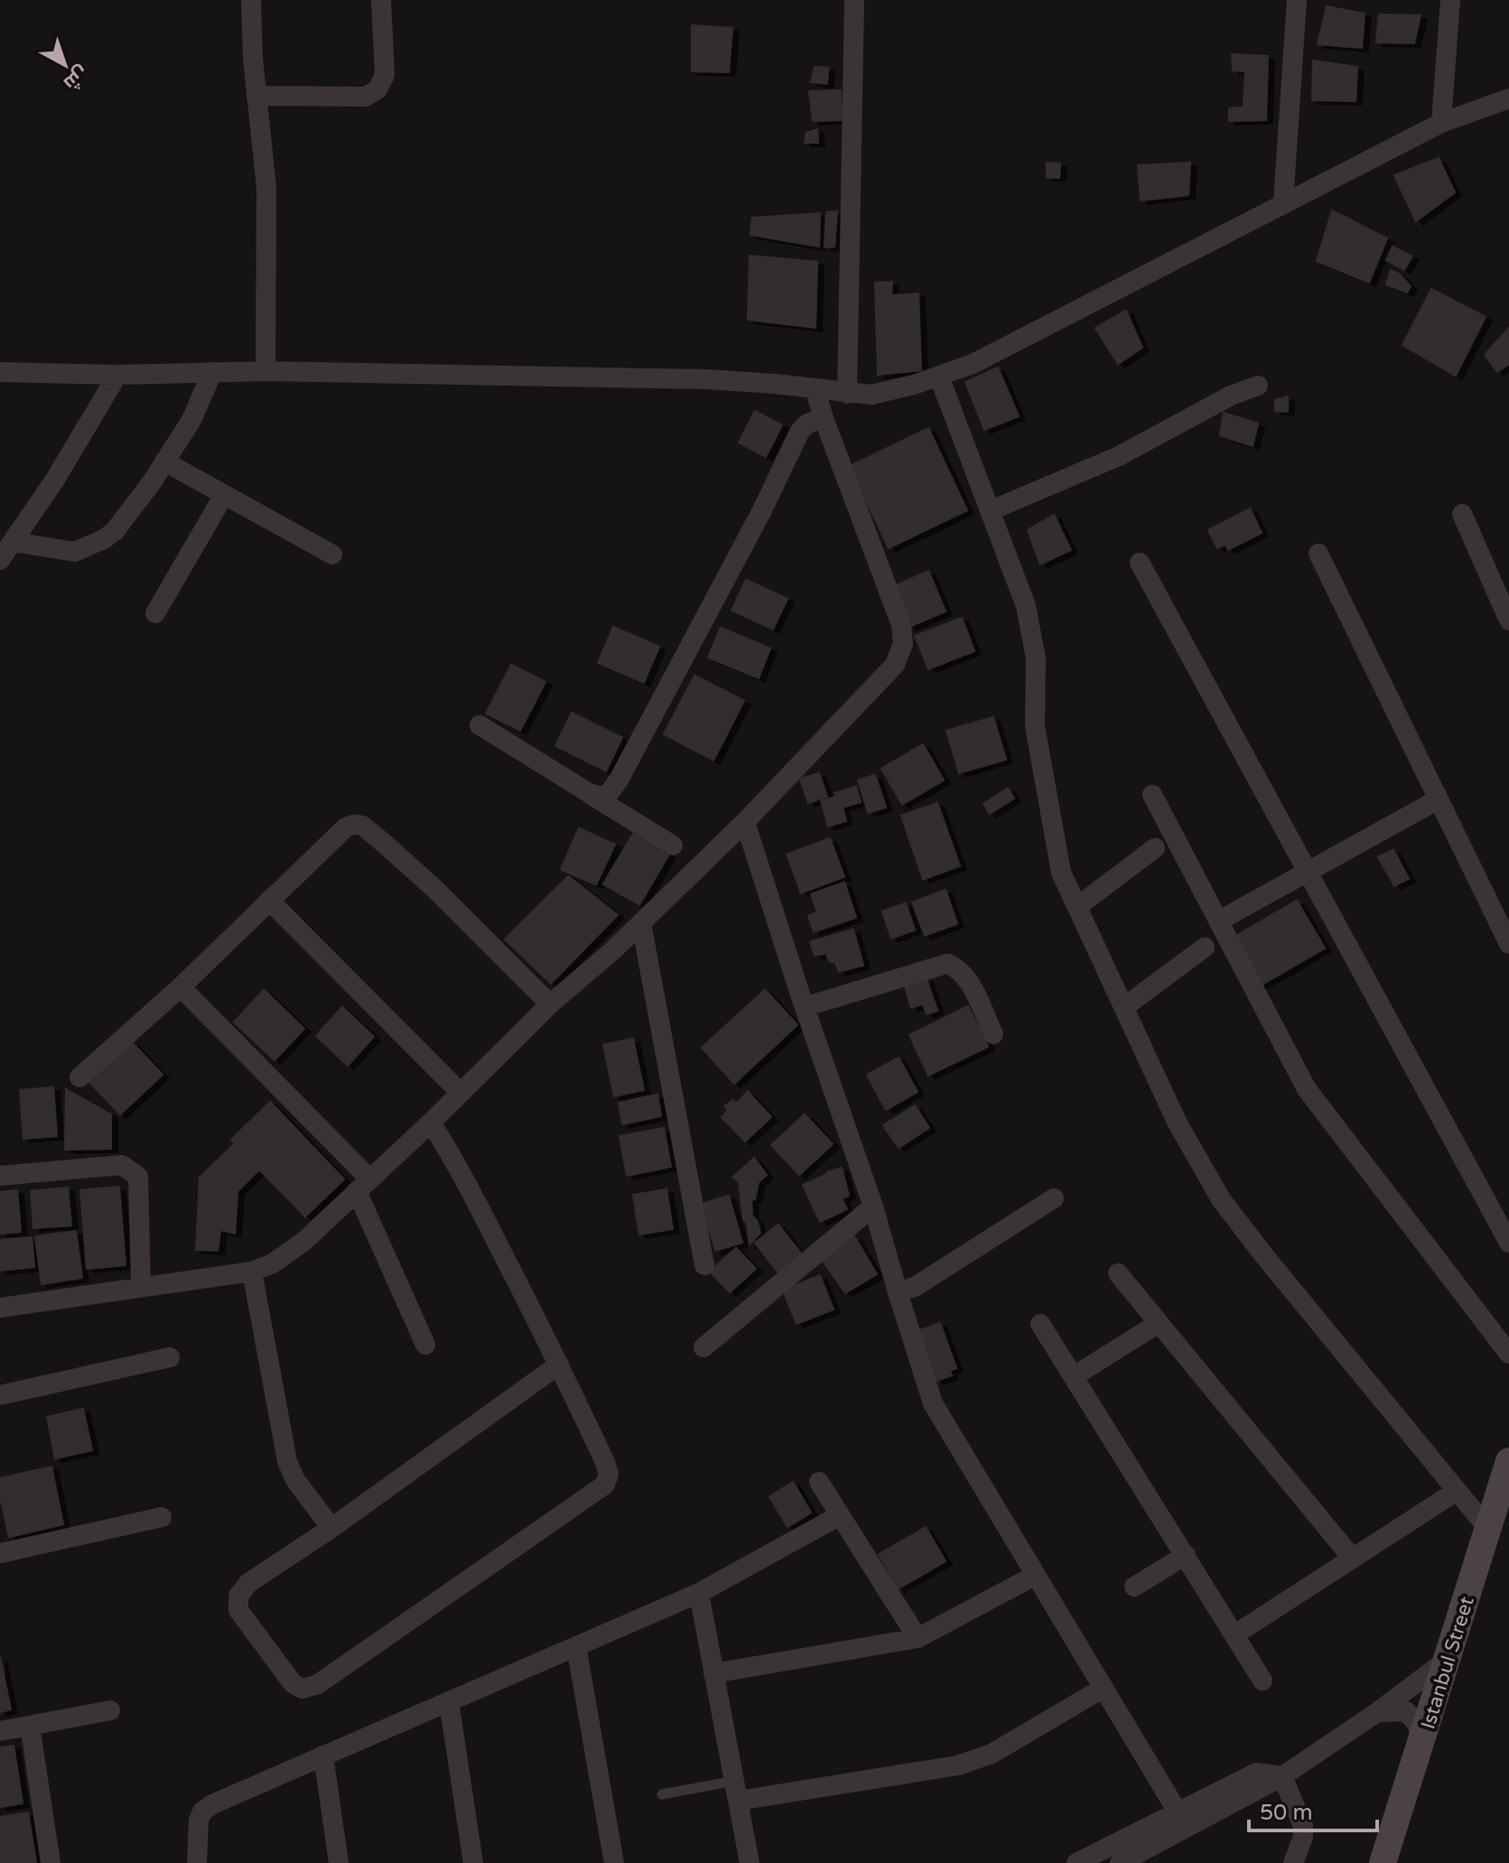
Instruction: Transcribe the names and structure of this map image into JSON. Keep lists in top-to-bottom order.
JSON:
{
  "streets": {
    "street": ["Istanbul Street"]
  },
  "scale_bar": "50 m",
  "north": "bottom right"
}
